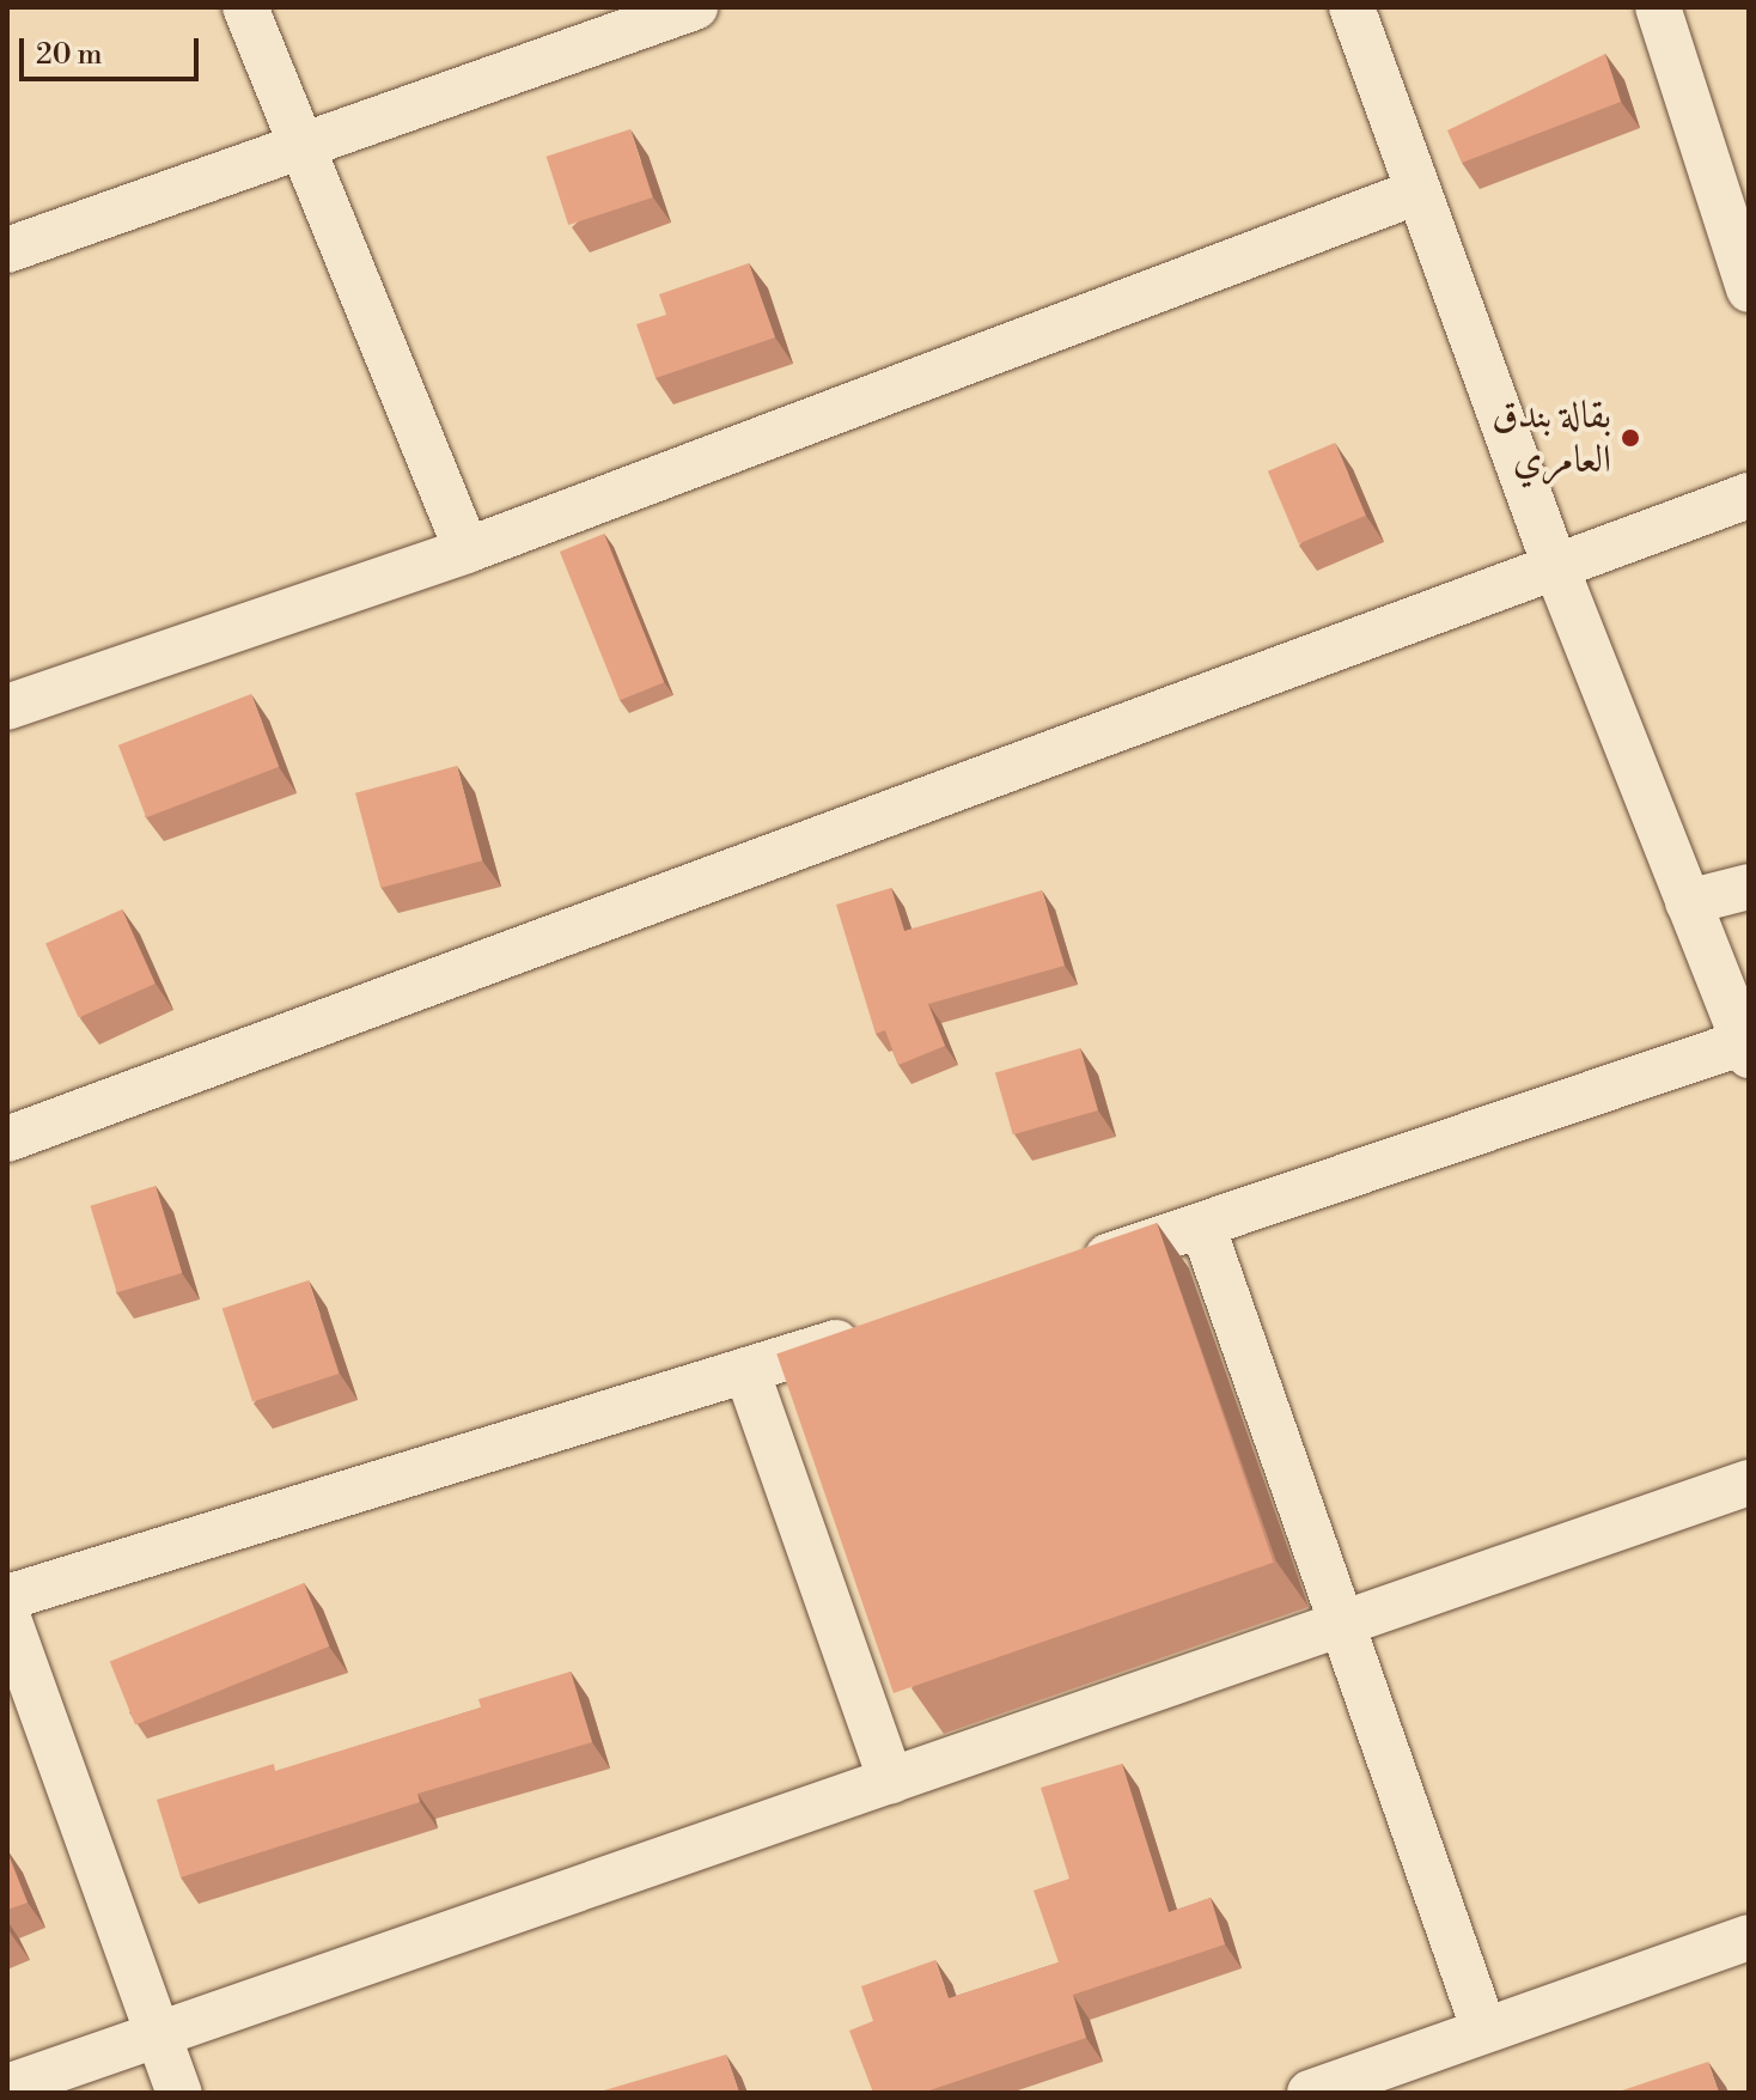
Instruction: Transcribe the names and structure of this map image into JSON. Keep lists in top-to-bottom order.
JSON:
{
  "places": ["بقالة بندق العامري"],
  "scale_bar": "20 m"
}
